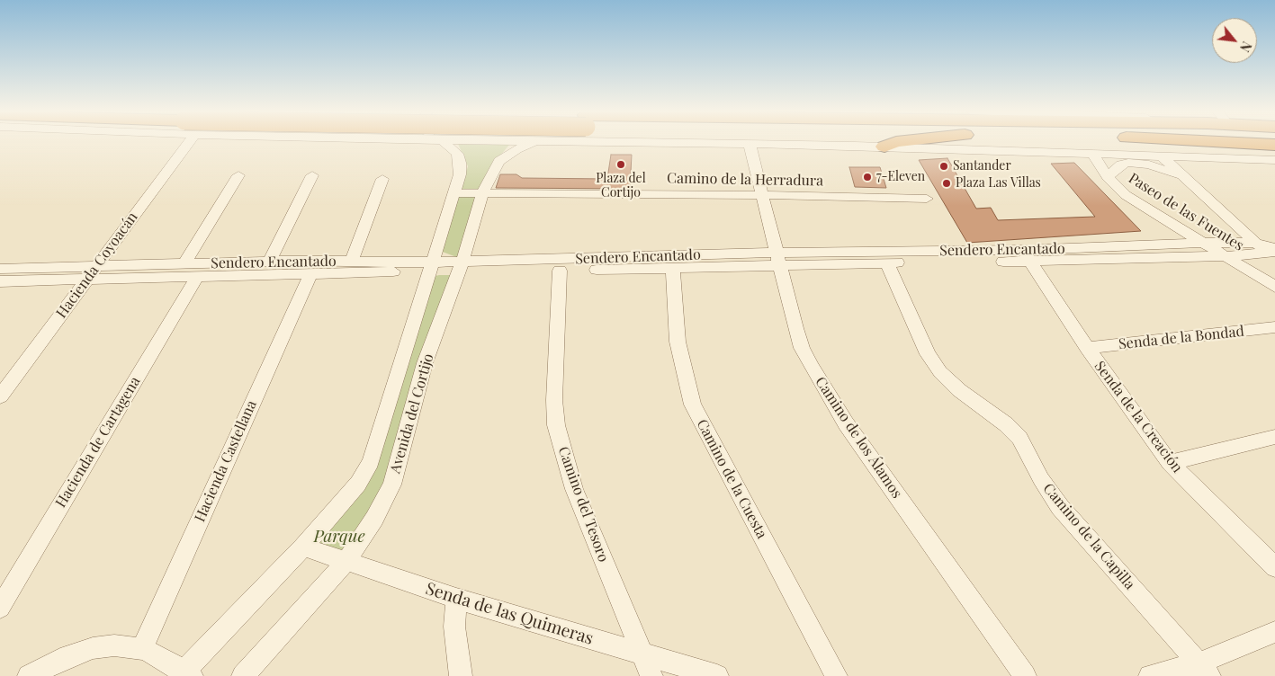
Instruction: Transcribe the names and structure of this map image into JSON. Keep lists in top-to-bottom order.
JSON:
{
  "streets": {
    "street": [
      "Camino de la Herradura",
      "Paseo de las Fuentes",
      "Sendero Encantado",
      "Hacienda Coyoacán",
      "Senda de la Bondad",
      "Avenida del Cortijo",
      "Senda de la Creación",
      "Camino de los Álamos",
      "Hacienda de Cartagena",
      "Hacienda Castellana",
      "Camino de la Cuesta",
      "Camino del Tesoro",
      "Camino de la Capilla",
      "Senda de las Quimeras"
    ]
  },
  "crossings": [
    ["Camino de la Herradura", "Avenida del Cortijo"],
    ["Camino de la Herradura", "Camino de los Álamos"],
    ["Paseo de las Fuentes", "Sendero Encantado"],
    ["Sendero Encantado", "Hacienda Coyoacán"],
    ["Sendero Encantado", "Avenida del Cortijo"],
    ["Sendero Encantado", "Senda de la Creación"],
    ["Sendero Encantado", "Camino de los Álamos"],
    ["Sendero Encantado", "Hacienda de Cartagena"],
    ["Sendero Encantado", "Hacienda Castellana"],
    ["Sendero Encantado", "Camino de la Cuesta"],
    ["Sendero Encantado", "Camino del Tesoro"],
    ["Sendero Encantado", "Camino de la Capilla"],
    ["Senda de la Bondad", "Senda de la Creación"],
    ["Avenida del Cortijo", "Senda de las Quimeras"],
    ["Camino del Tesoro", "Senda de las Quimeras"]
  ],
  "parks": ["Parque"],
  "places": [
    "Plaza del Cortijo",
    "Santander",
    "7-Eleven",
    "Plaza Las Villas"
  ],
  "north": "bottom right"
}
